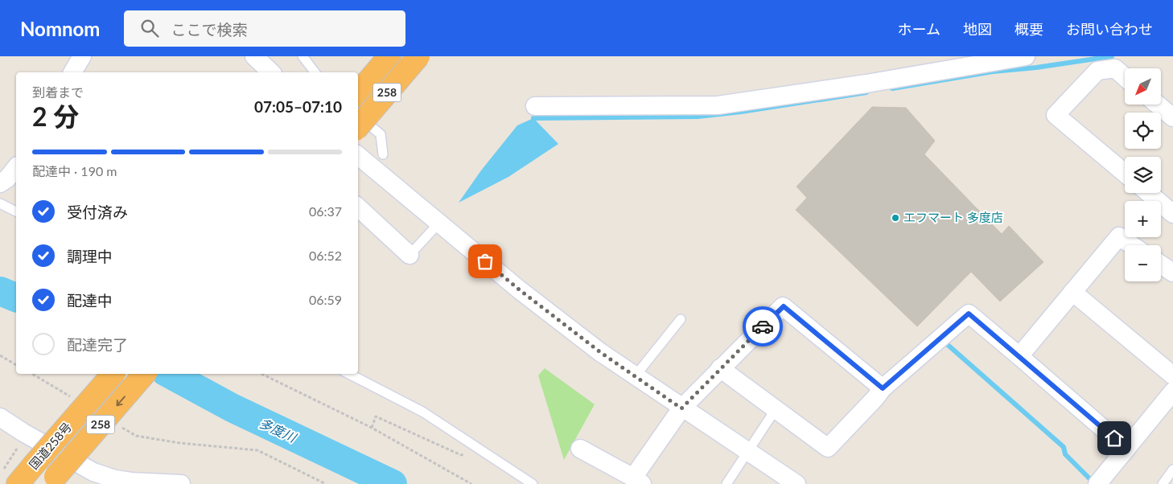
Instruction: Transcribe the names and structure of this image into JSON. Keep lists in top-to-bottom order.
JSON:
{
  "streets": {
    "highway": ["258", "国道258号"]
  },
  "water": ["多度川"],
  "places": ["エフマート 多度店"],
  "north": "bottom left",
  "page": {
    "header": "Nomnom",
    "search": "ここで検索",
    "nav": [
      "ホーム",
      "地図",
      "概要",
      "お問い合わせ"
    ],
    "map_buttons": ["+", "−"],
    "heading": ["2 分", "到着まで", "07:05–07:10"],
    "bar": "配達中 · 190 m",
    "list": [
      ["受付済み", "06:37"],
      ["調理中", "06:52"],
      ["配達中", "06:59"],
      "配達完了"
    ]
  }
}
